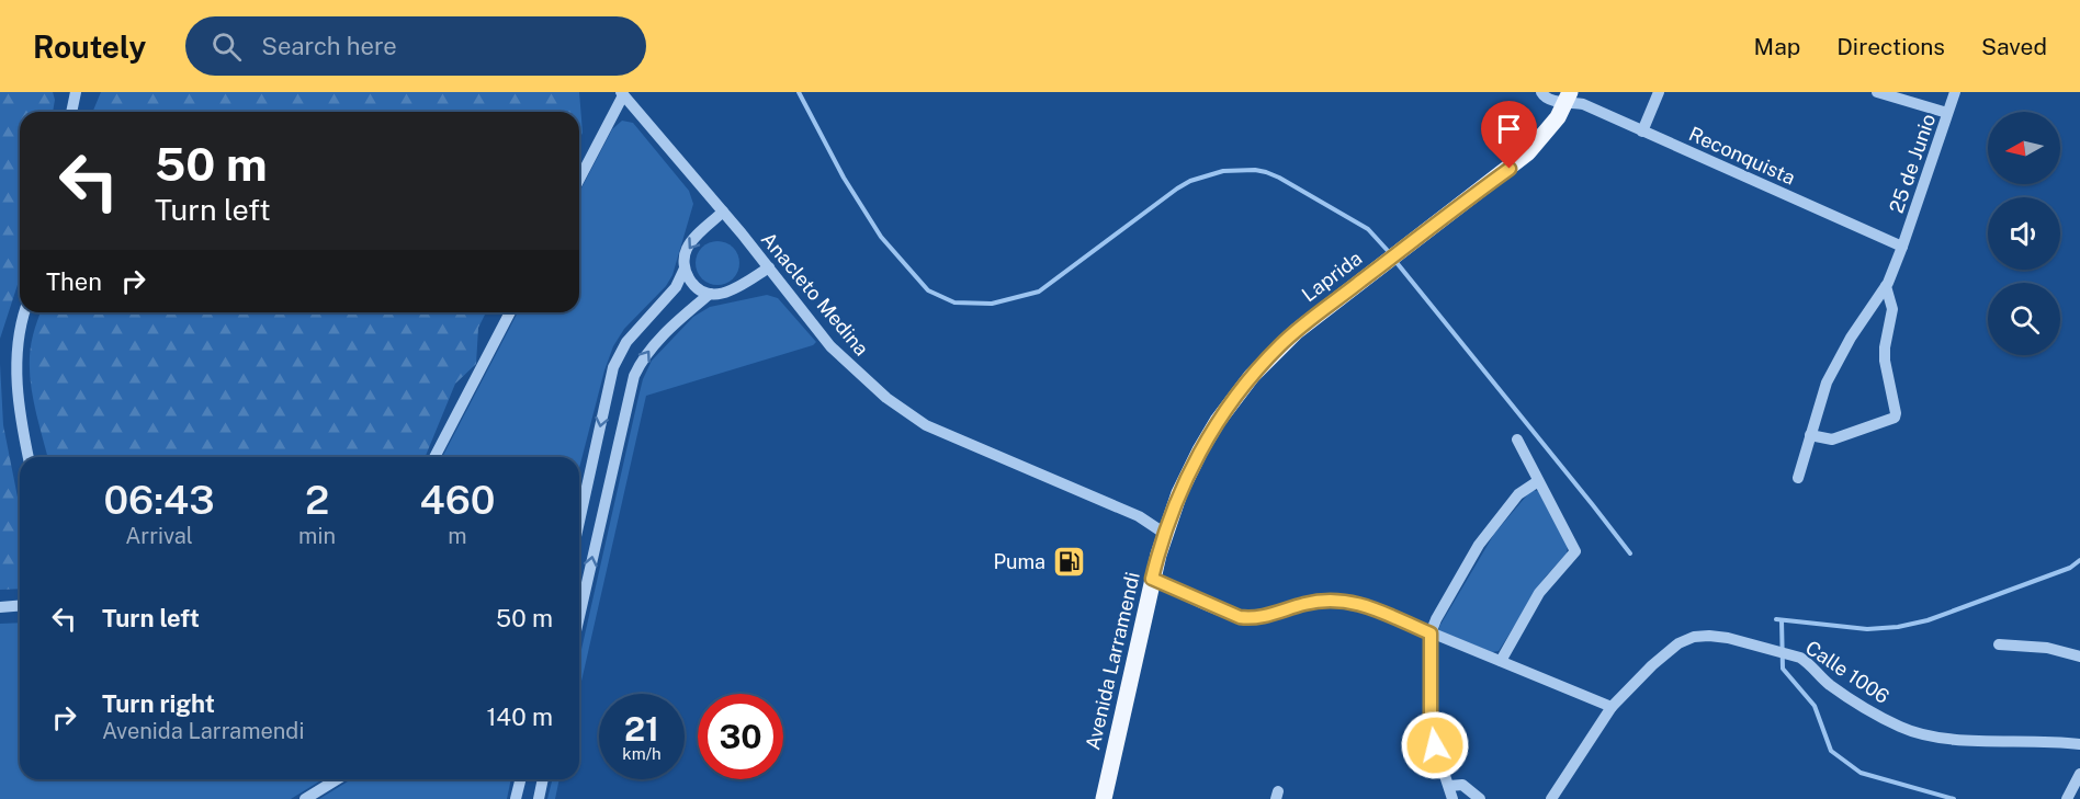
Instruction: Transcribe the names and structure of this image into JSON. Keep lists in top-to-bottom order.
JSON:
{
  "streets": {
    "main road": ["Laprida", "Avenida Larramendi"],
    "street": [
      "Reconquista",
      "25 de Junio",
      "Anacleto Medina",
      "Calle 1006"
    ]
  },
  "crossings": [
    ["Reconquista", "25 de Junio"],
    ["Reconquista", "Laprida"],
    ["Laprida", "Anacleto Medina"],
    ["Laprida", "Avenida Larramendi"],
    ["Anacleto Medina", "Avenida Larramendi"]
  ],
  "places": {
    "fuel station": ["Puma"]
  },
  "north": "left",
  "page": {
    "header": "Routely",
    "search": "Search here",
    "nav": ["Map", "Directions", "Saved"],
    "turn": ["50 m", "Turn left"],
    "then": "Then",
    "eta": [
      "06:43",
      "Arrival",
      "2",
      "min",
      "460",
      "m"
    ],
    "list": [
      {
        "name": "Turn left",
        "value": "50 m"
      },
      {
        "name": "Turn right",
        "note": "Avenida Larramendi",
        "value": "140 m"
      }
    ],
    "speed": "21 km/h",
    "limit": "30"
  }
}
